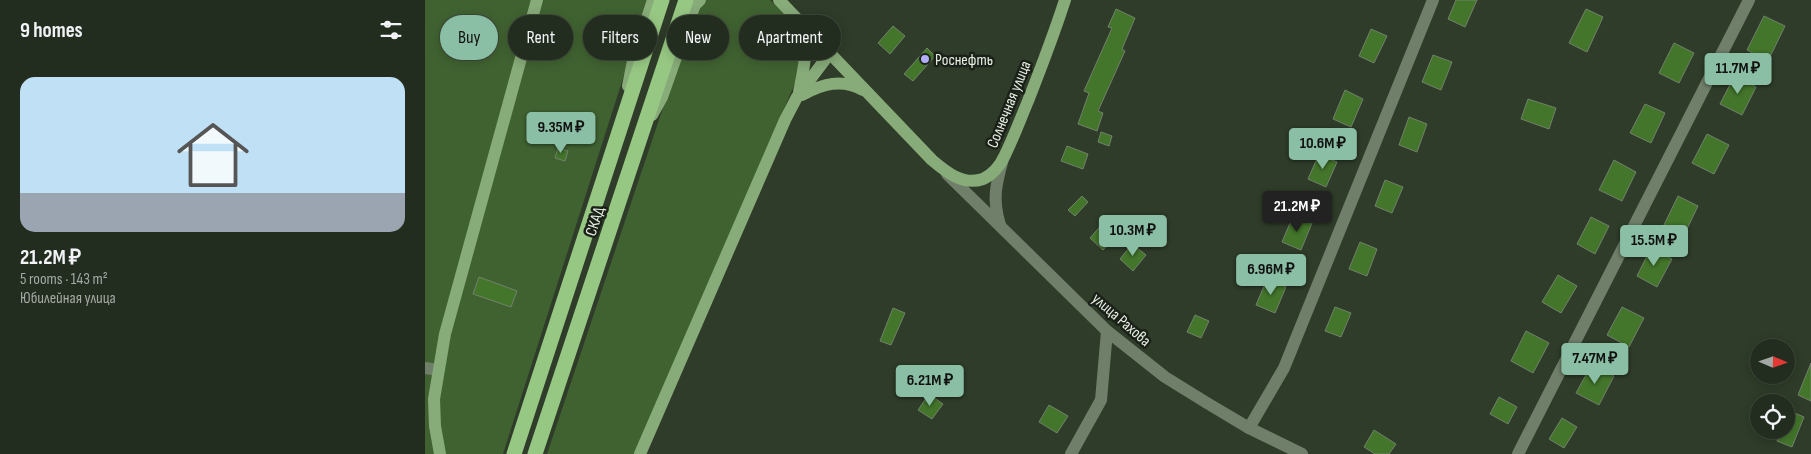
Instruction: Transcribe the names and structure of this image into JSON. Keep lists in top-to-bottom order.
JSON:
{
  "streets": {
    "highway": ["СКАД"],
    "main road": ["Солнечная улица"],
    "street": ["улица Рахова"]
  },
  "crossings": [
    ["Солнечная улица", "улица Рахова"]
  ],
  "places": ["Роснефть"],
  "north": "right",
  "page": {
    "heading": "9 homes",
    "chip": [
      "Buy",
      "Rent",
      "Filters",
      "New",
      "Apartment"
    ],
    "price": [
      "11.7M ₽",
      "9.35M ₽",
      "10.6M ₽",
      "21.2M ₽",
      "10.3M ₽",
      "15.5M ₽",
      "6.96M ₽",
      "7.47M ₽",
      "6.21M ₽"
    ],
    "list": [
      {
        "name": "21.2M ₽",
        "note": "5 rooms · 143 m² · Юбилейная улица"
      }
    ]
  }
}
